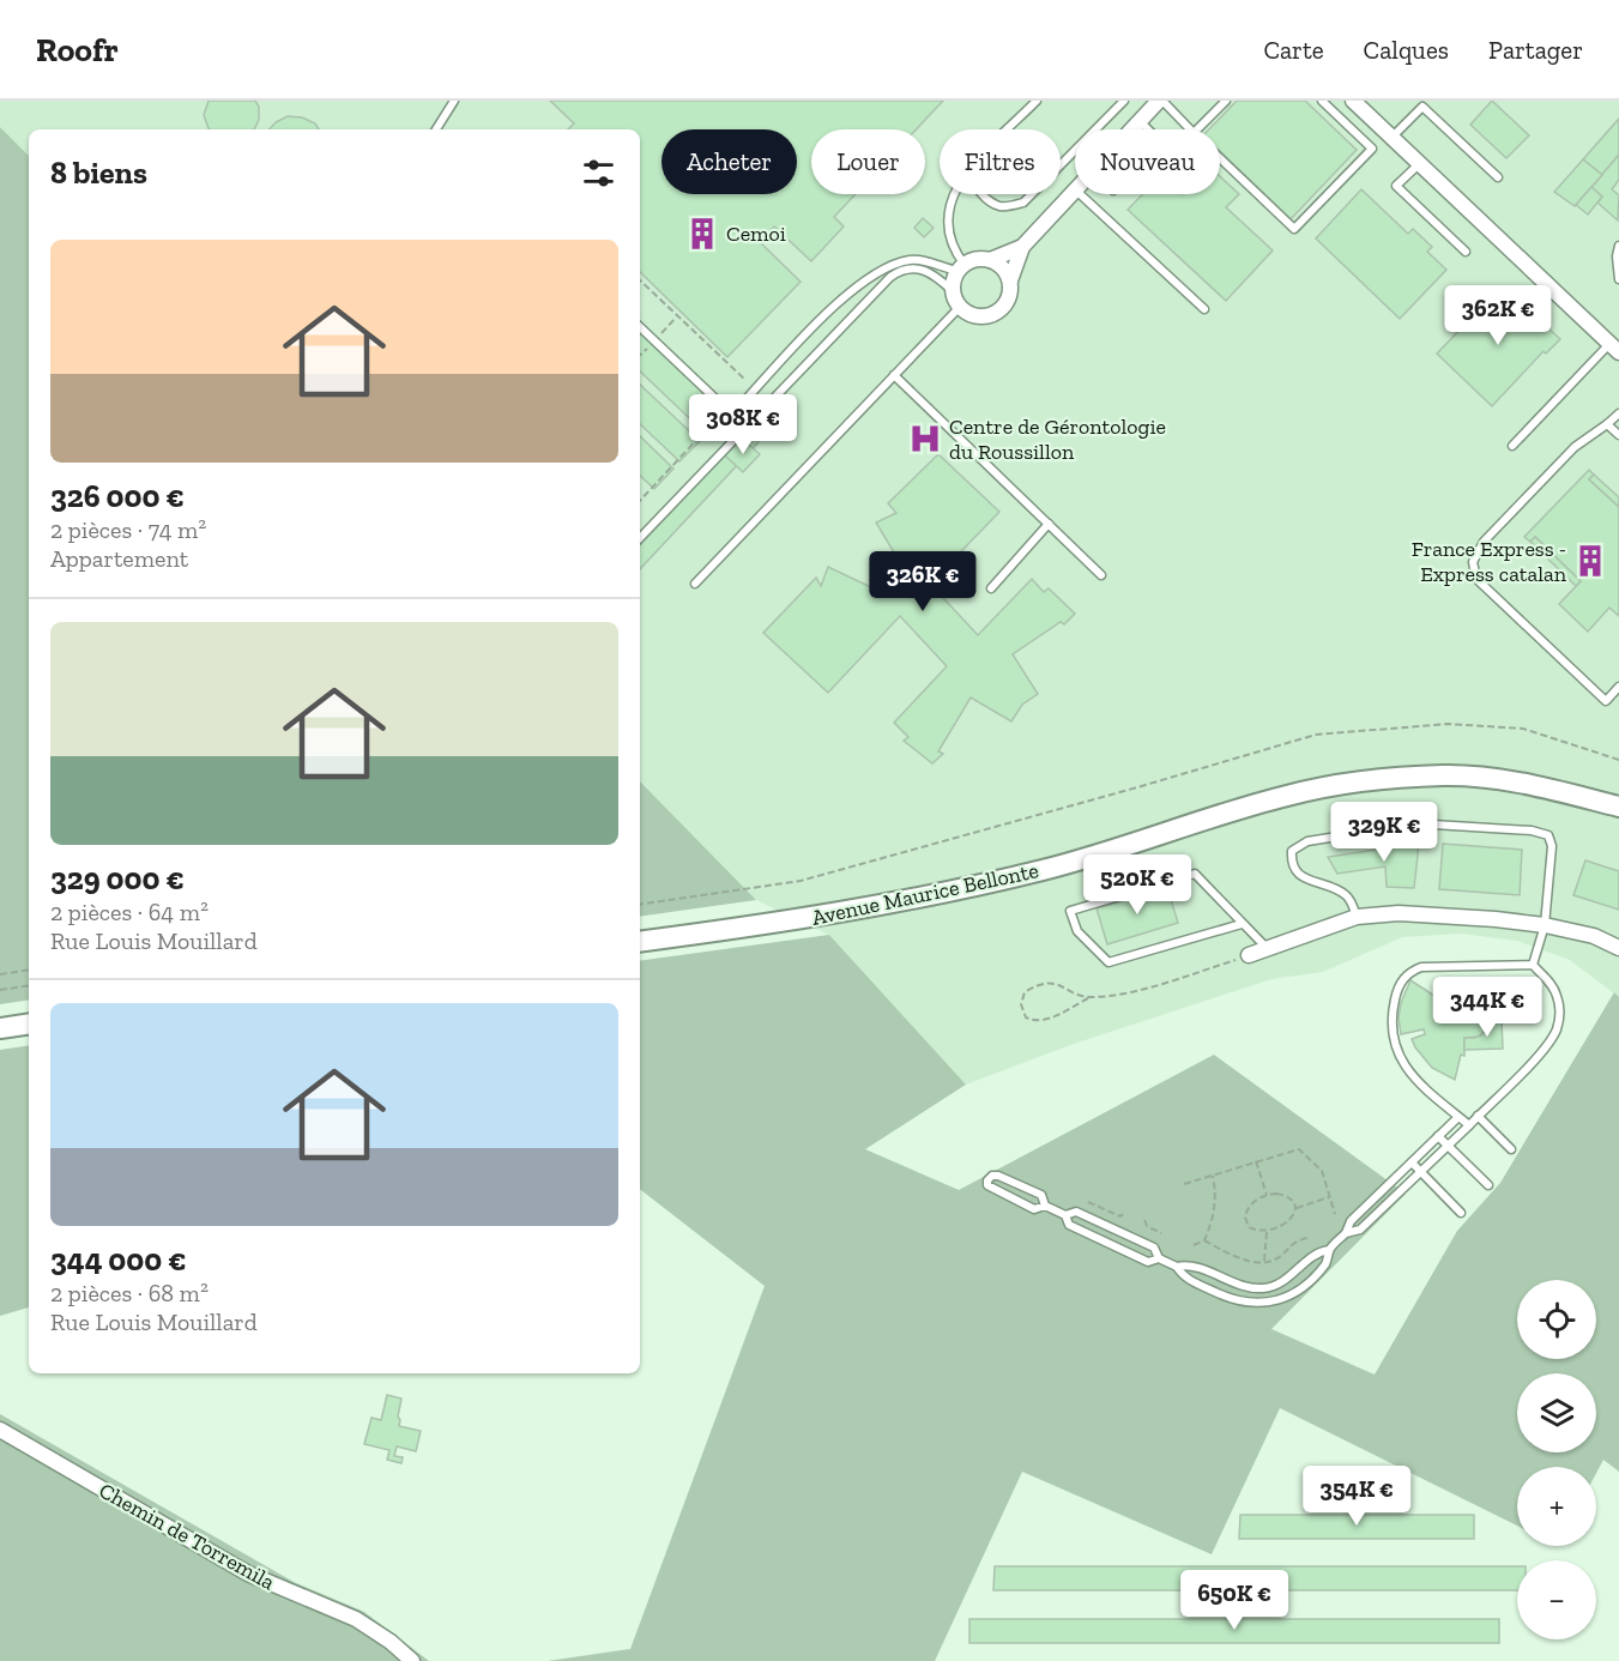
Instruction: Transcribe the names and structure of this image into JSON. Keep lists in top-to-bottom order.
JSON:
{
  "streets": {
    "main road": ["Avenue Maurice Bellonte"],
    "street": ["Chemin de Torremila"]
  },
  "places": {
    "building": ["Cemoi", "France Express - Express catalan"],
    "hospital": ["Centre de Gérontologie du Roussillon"]
  },
  "page": {
    "header": "Roofr",
    "nav": ["Carte", "Calques", "Partager"],
    "chip": [
      "Acheter",
      "Louer",
      "Filtres",
      "Nouveau"
    ],
    "heading": "8 biens",
    "list": [
      {
        "name": "326 000 €",
        "note": "2 pièces · 74 m² · Appartement"
      },
      {
        "name": "329 000 €",
        "note": "2 pièces · 64 m² · Rue Louis Mouillard"
      },
      {
        "name": "344 000 €",
        "note": "2 pièces · 68 m² · Rue Louis Mouillard"
      }
    ],
    "price": [
      "362K €",
      "308K €",
      "326K €",
      "329K €",
      "520K €",
      "344K €",
      "354K €",
      "650K €"
    ],
    "map_buttons": ["+", "−"]
  }
}
